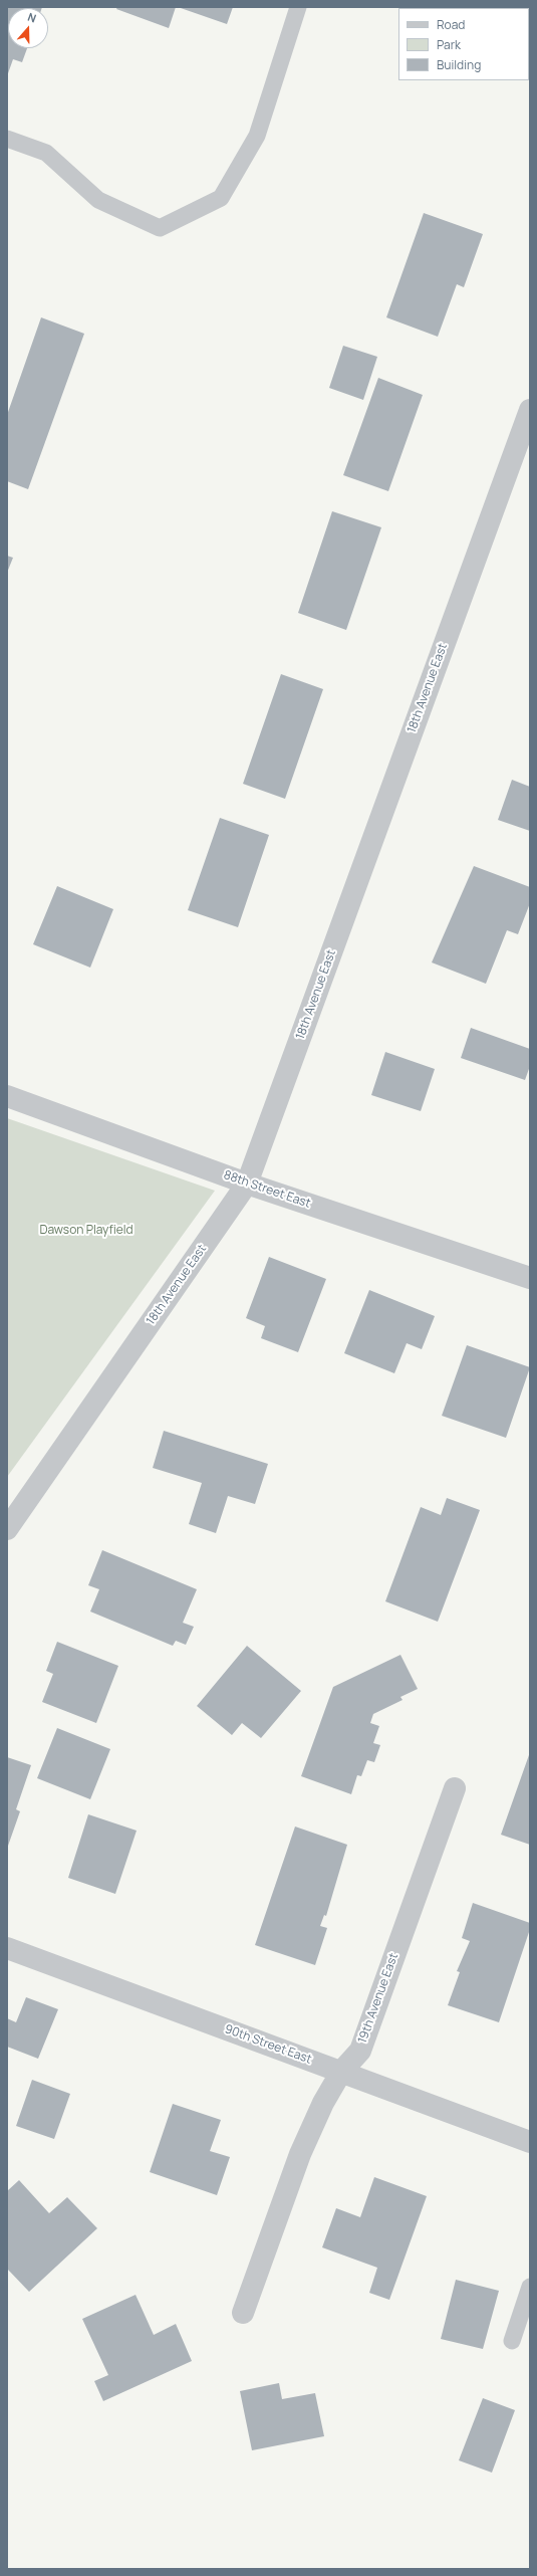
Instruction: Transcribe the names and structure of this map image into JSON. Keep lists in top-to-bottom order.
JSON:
{
  "streets": {
    "street": [
      "18th Avenue East",
      "88th Street East",
      "19th Avenue East",
      "90th Street East"
    ]
  },
  "crossings": [
    ["18th Avenue East", "88th Street East"],
    ["19th Avenue East", "90th Street East"]
  ],
  "parks": ["Dawson Playfield"],
  "legend": ["Road", "Park", "Building"],
  "north": "top"
}
